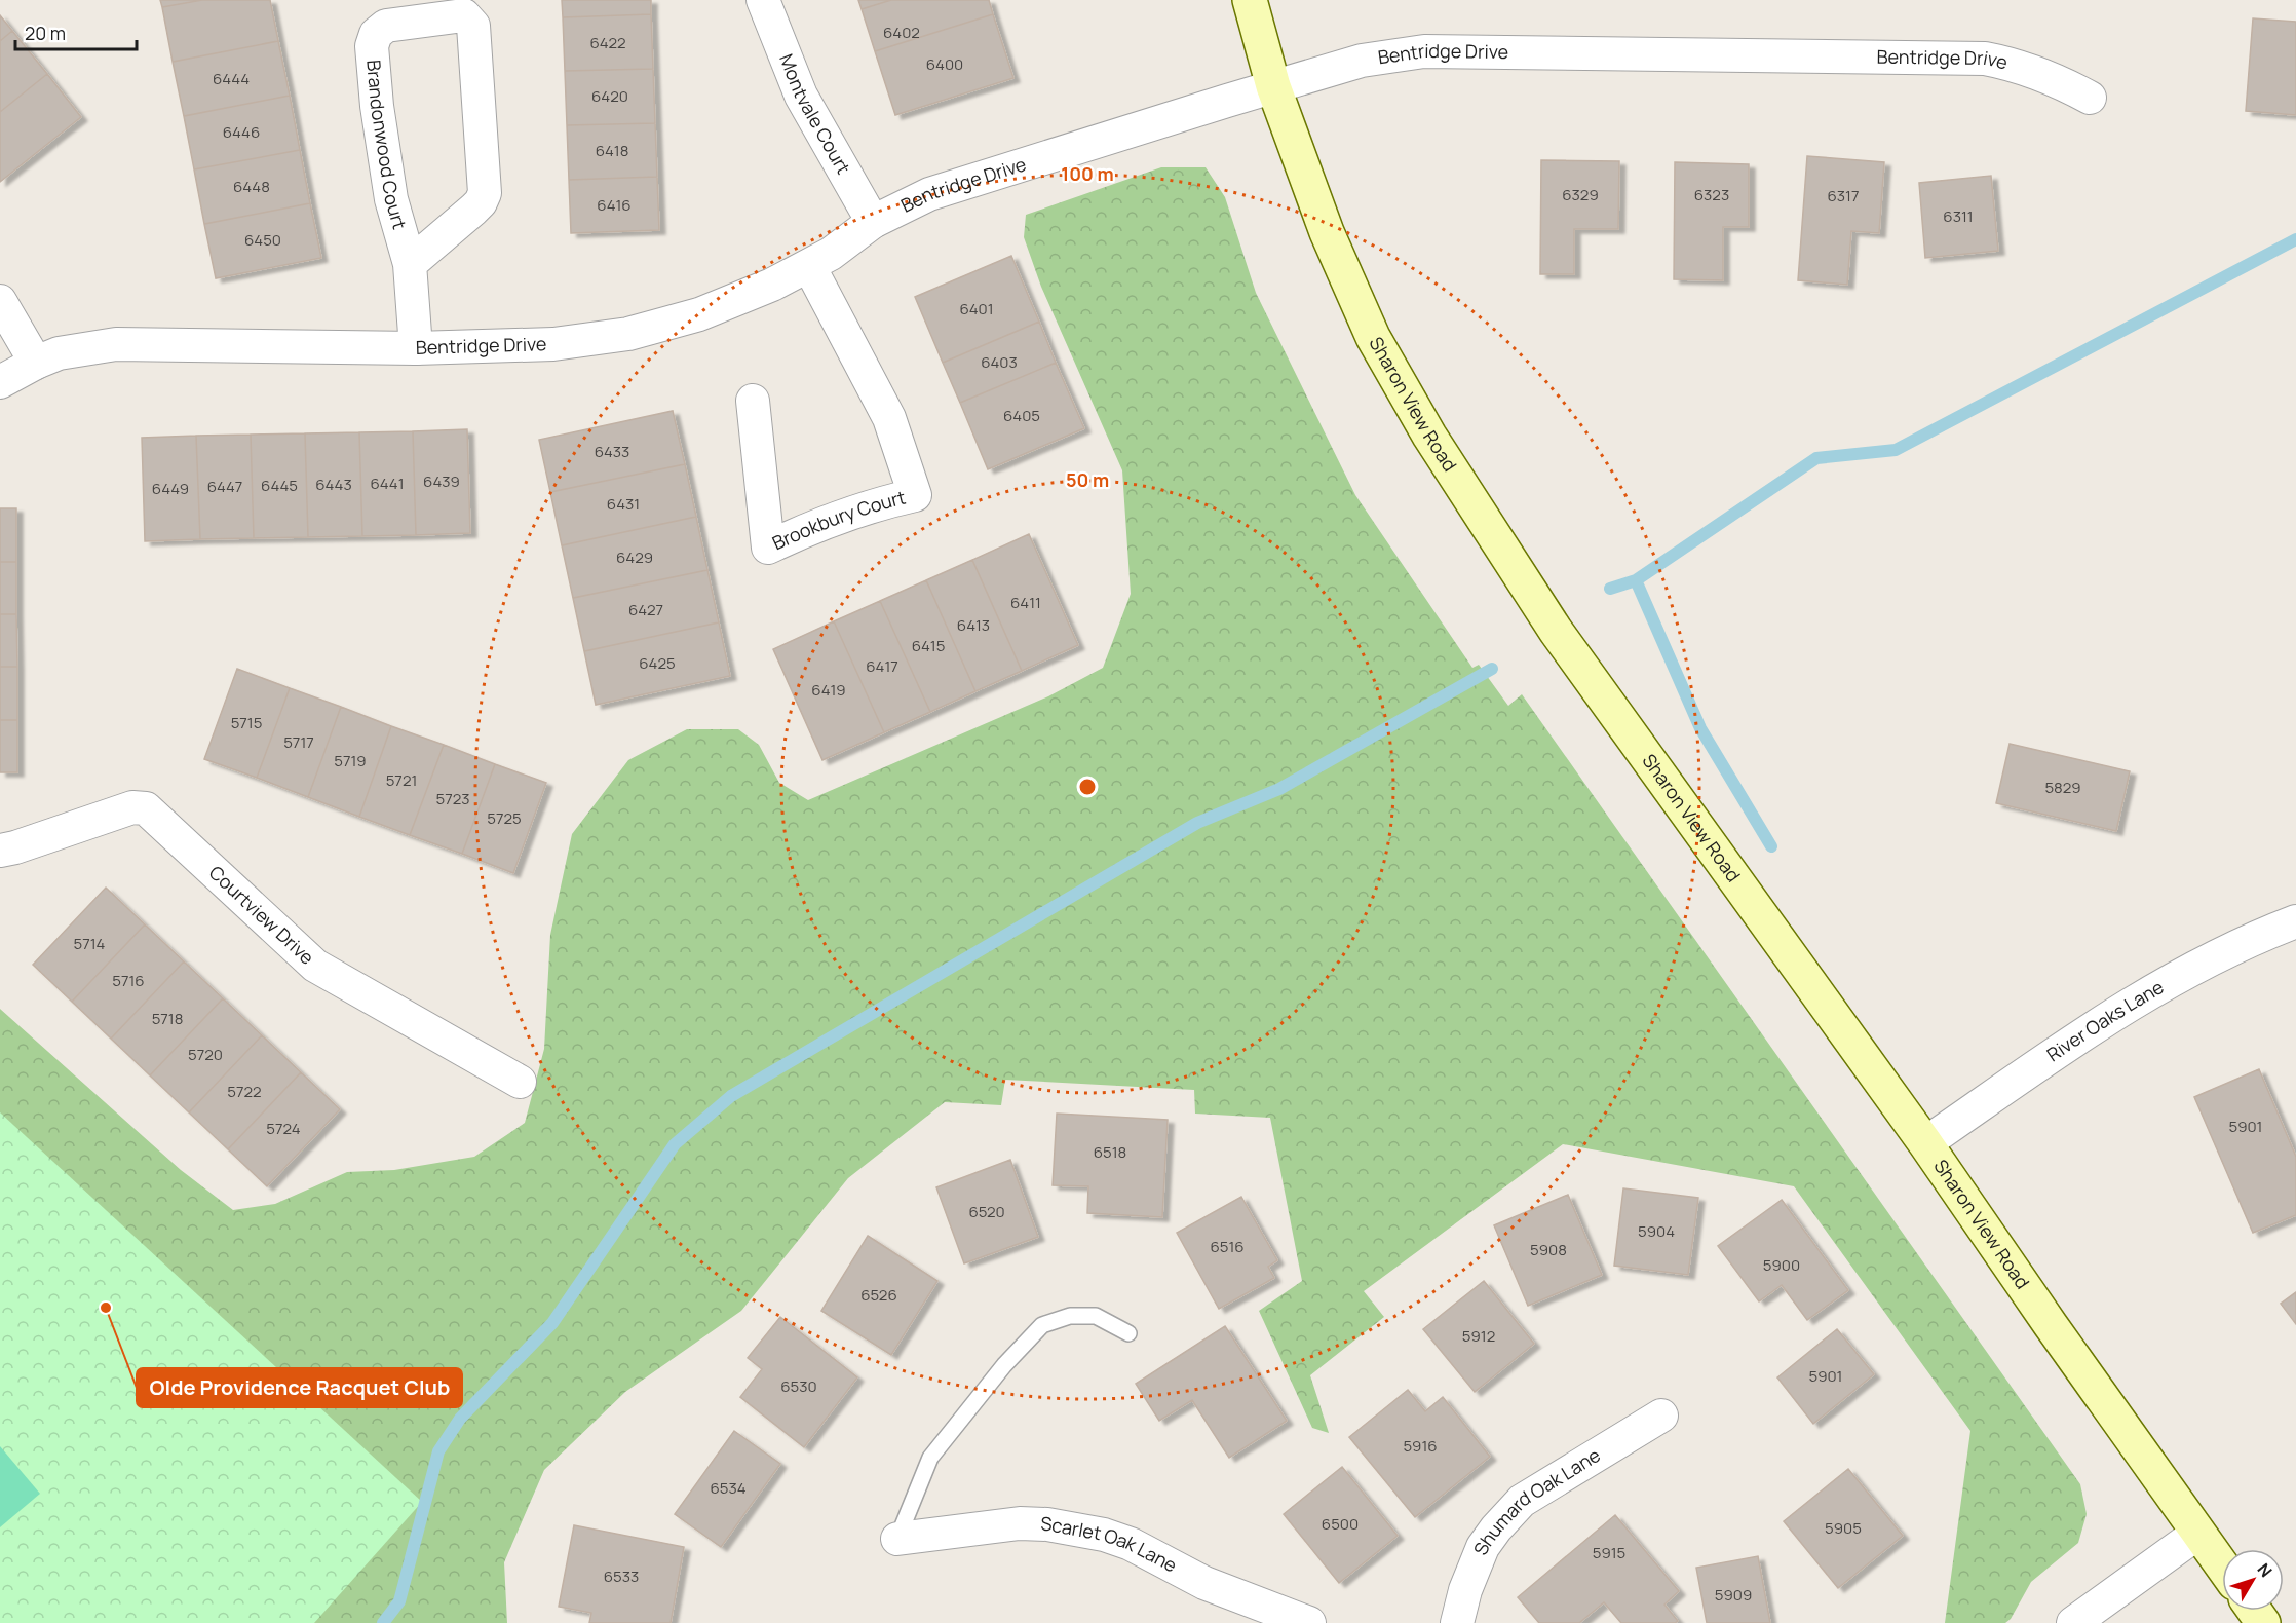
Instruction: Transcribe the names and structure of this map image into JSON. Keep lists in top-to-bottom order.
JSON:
{
  "streets": {
    "street": [
      "Bentridge Drive",
      "Montvale Court",
      "Brandonwood Court",
      "Sharon View Road",
      "Brookbury Court",
      "Courtview Drive",
      "River Oaks Lane",
      "Shumard Oak Lane",
      "Scarlet Oak Lane"
    ]
  },
  "crossings": [
    ["Bentridge Drive", "Montvale Court"],
    ["Bentridge Drive", "Brandonwood Court"],
    ["Bentridge Drive", "Sharon View Road"],
    ["Bentridge Drive", "Brookbury Court"],
    ["Sharon View Road", "River Oaks Lane"]
  ],
  "places": ["Olde Providence Racquet Club"],
  "house_numbers": [
    "6402",
    "6422",
    "6400",
    "6444",
    "6420",
    "6446",
    "6418",
    "6448",
    "6329",
    "6323",
    "6317",
    "6416",
    "6311",
    "6450",
    "6401",
    "6403",
    "6405",
    "6433",
    "6439",
    "6441",
    "6443",
    "6445",
    "6447",
    "6449",
    "6431",
    "6429",
    "6411",
    "6427",
    "6413",
    "6415",
    "6425",
    "6417",
    "6419",
    "5715",
    "5717",
    "5719",
    "5721",
    "5829",
    "5723",
    "5725",
    "5714",
    "5716",
    "5718",
    "5720",
    "5722",
    "5901",
    "5724",
    "6518",
    "6520",
    "5904",
    "6516",
    "5908",
    "5900",
    "6526",
    "5912",
    "5901",
    "6530",
    "5916",
    "6534",
    "6500",
    "5905",
    "5915",
    "6533",
    "5909"
  ],
  "scale_bar": "20 m",
  "north": "top right",
  "rings": ["100 m", "50 m"]
}
